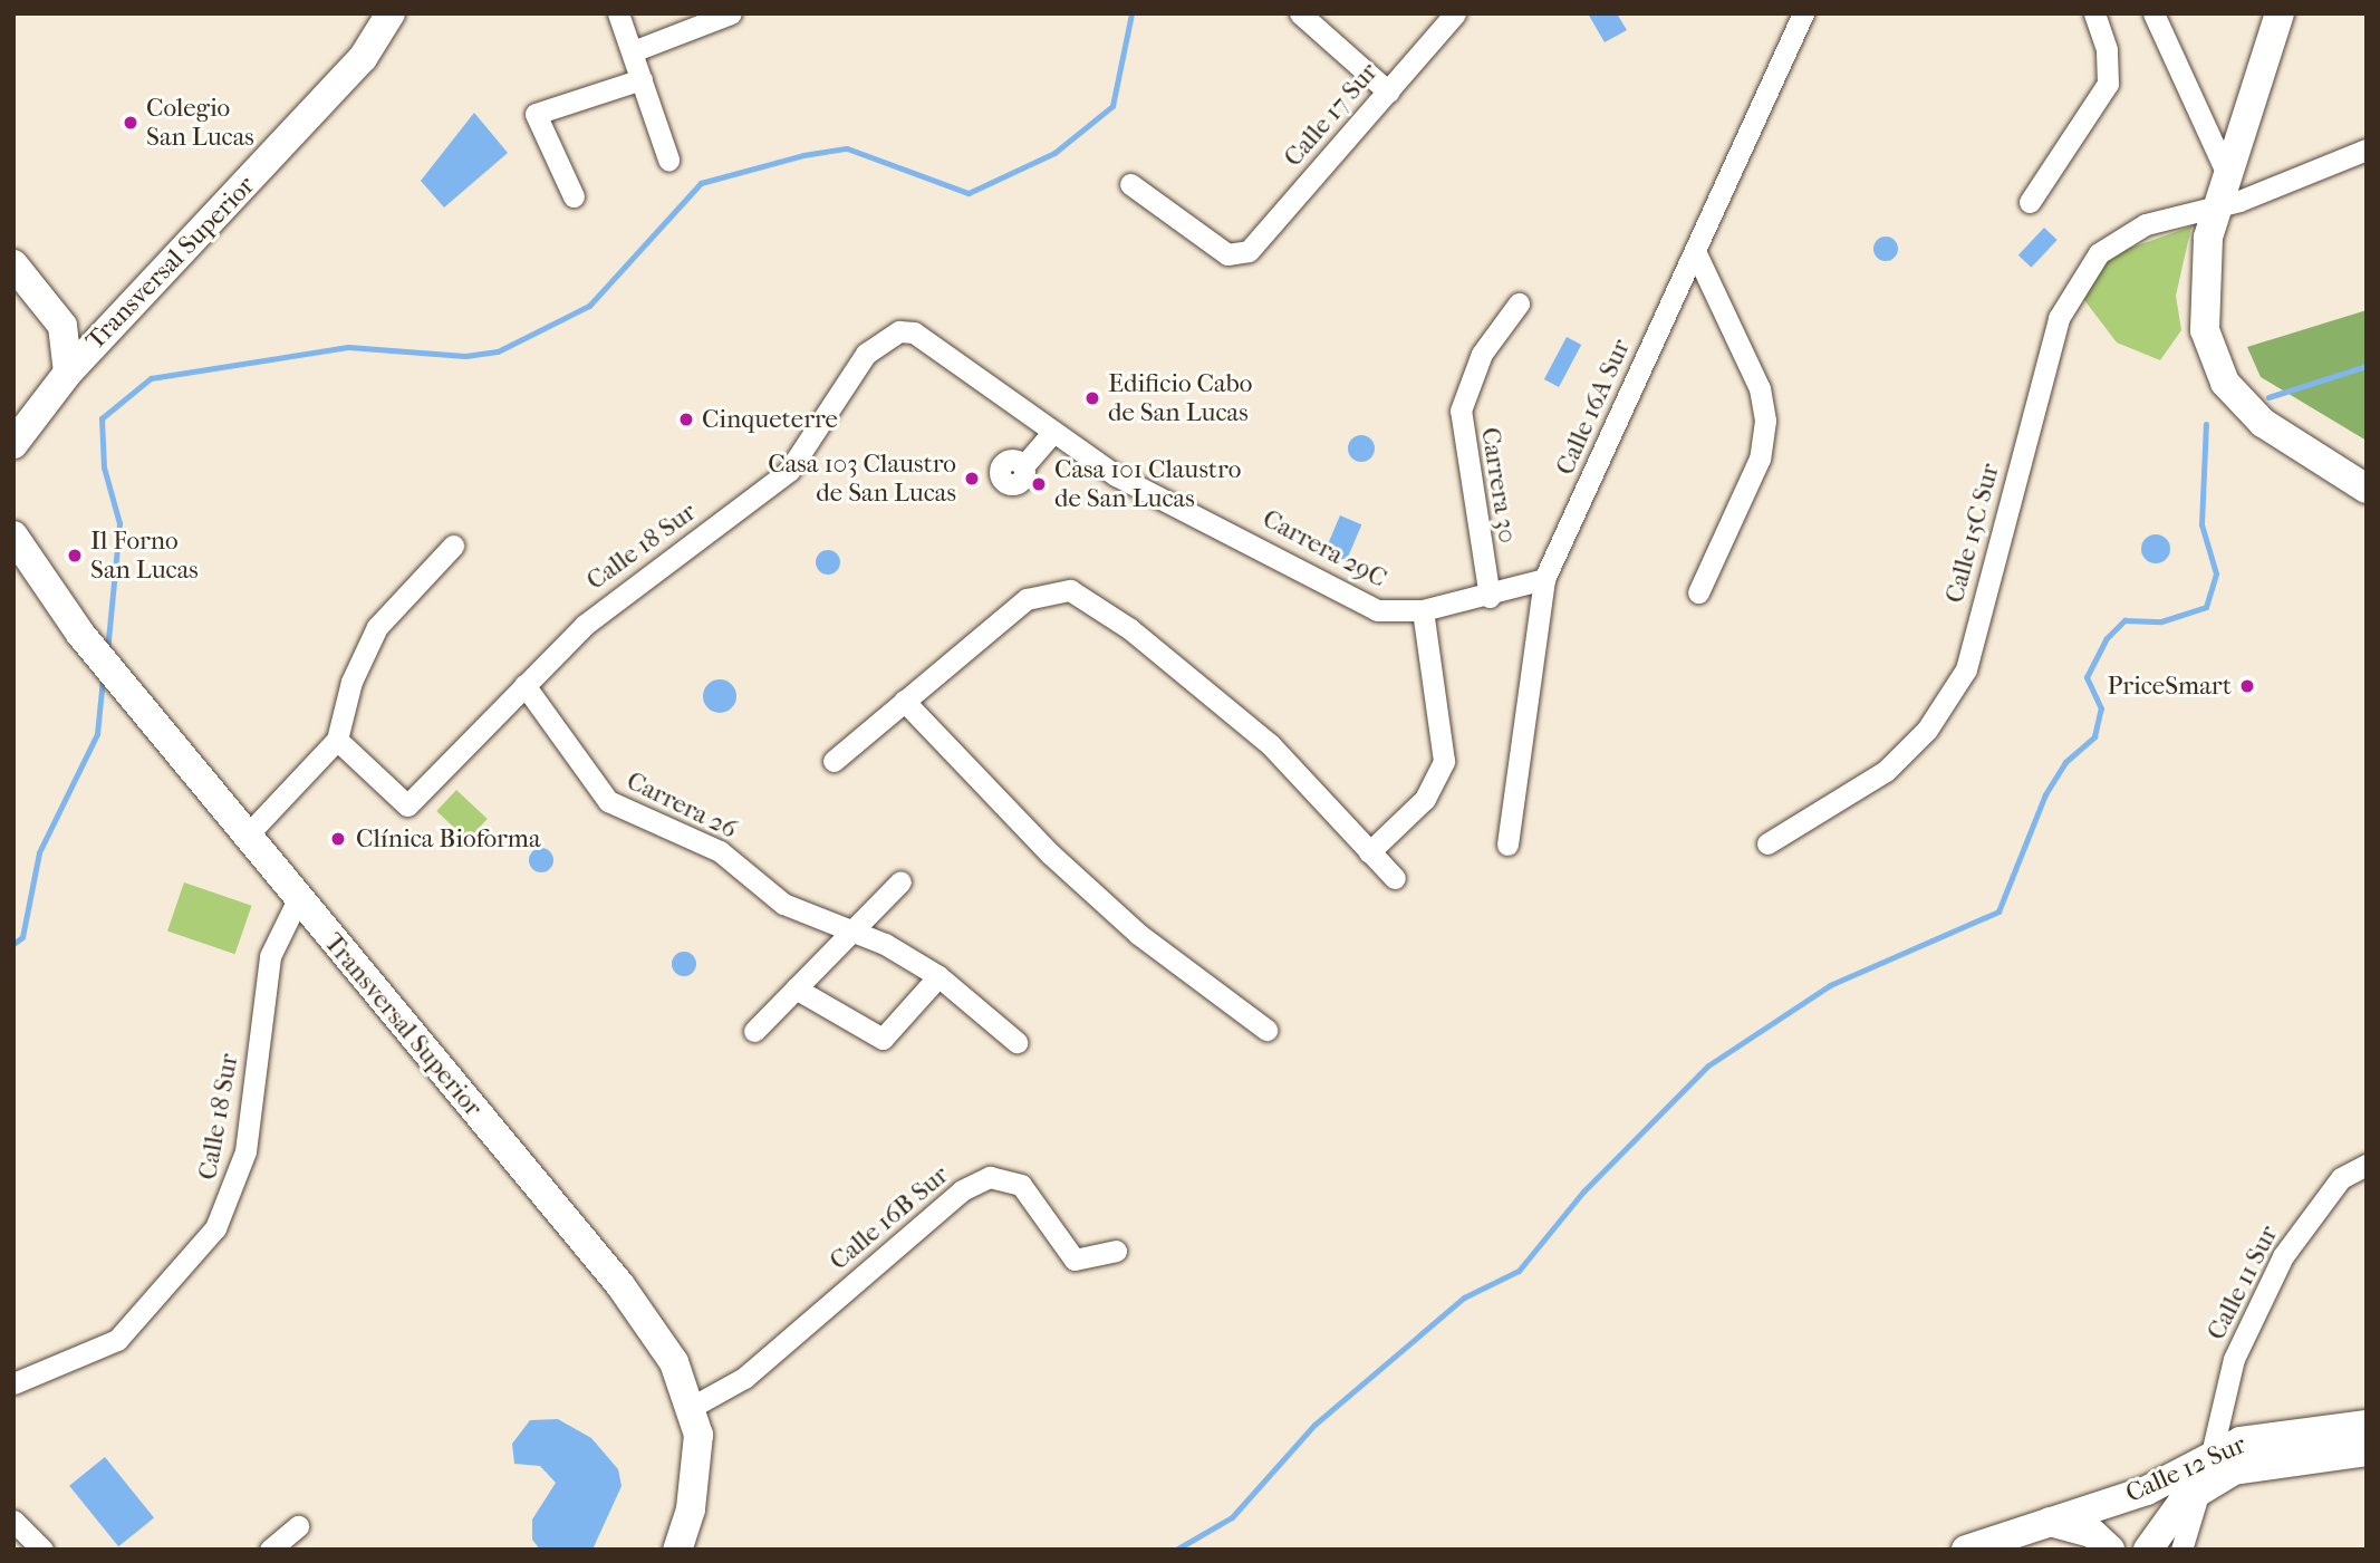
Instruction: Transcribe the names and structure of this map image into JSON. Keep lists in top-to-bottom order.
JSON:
{
  "streets": {
    "main road": ["Transversal Superior", "Calle 12 Sur"],
    "street": [
      "Calle 17 Sur",
      "Calle 16A Sur",
      "Carrera 30",
      "Calle 15C Sur",
      "Calle 18 Sur",
      "Carrera 29C",
      "Carrera 26",
      "Calle 16B Sur",
      "Calle 11 Sur"
    ]
  },
  "crossings": [
    ["Transversal Superior", "Calle 18 Sur"],
    ["Transversal Superior", "Calle 16B Sur"],
    ["Calle 16A Sur", "Carrera 29C"],
    ["Carrera 30", "Carrera 29C"],
    ["Calle 18 Sur", "Carrera 29C"],
    ["Calle 18 Sur", "Carrera 26"],
    ["Calle 11 Sur", "Calle 12 Sur"]
  ],
  "places": [
    "Colegio San Lucas",
    "Edificio Cabo de San Lucas",
    "Cinqueterre",
    "Casa 103 Claustro de San Lucas",
    "Casa 101 Claustro de San Lucas",
    "Il Forno San Lucas",
    "PriceSmart",
    "Clínica Bioforma"
  ]
}
